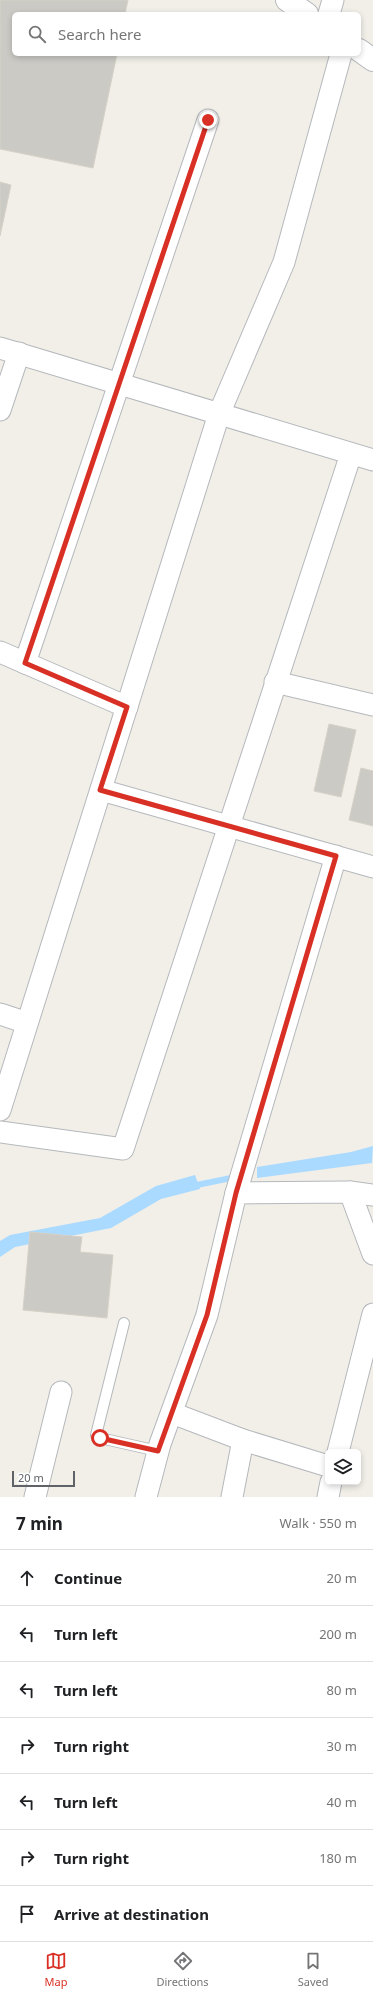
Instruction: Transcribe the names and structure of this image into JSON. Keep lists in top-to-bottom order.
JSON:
{
  "scale_bar": "20 m",
  "page": {
    "search": "Search here",
    "scale": "20 m",
    "heading": ["7 min", "Walk · 550 m"],
    "list": [
      ["Continue", "20 m"],
      ["Turn left", "200 m"],
      ["Turn left", "80 m"],
      ["Turn right", "30 m"],
      ["Turn left", "40 m"],
      ["Turn right", "180 m"],
      "Arrive at destination"
    ],
    "nav": ["Map", "Directions", "Saved"]
  }
}
